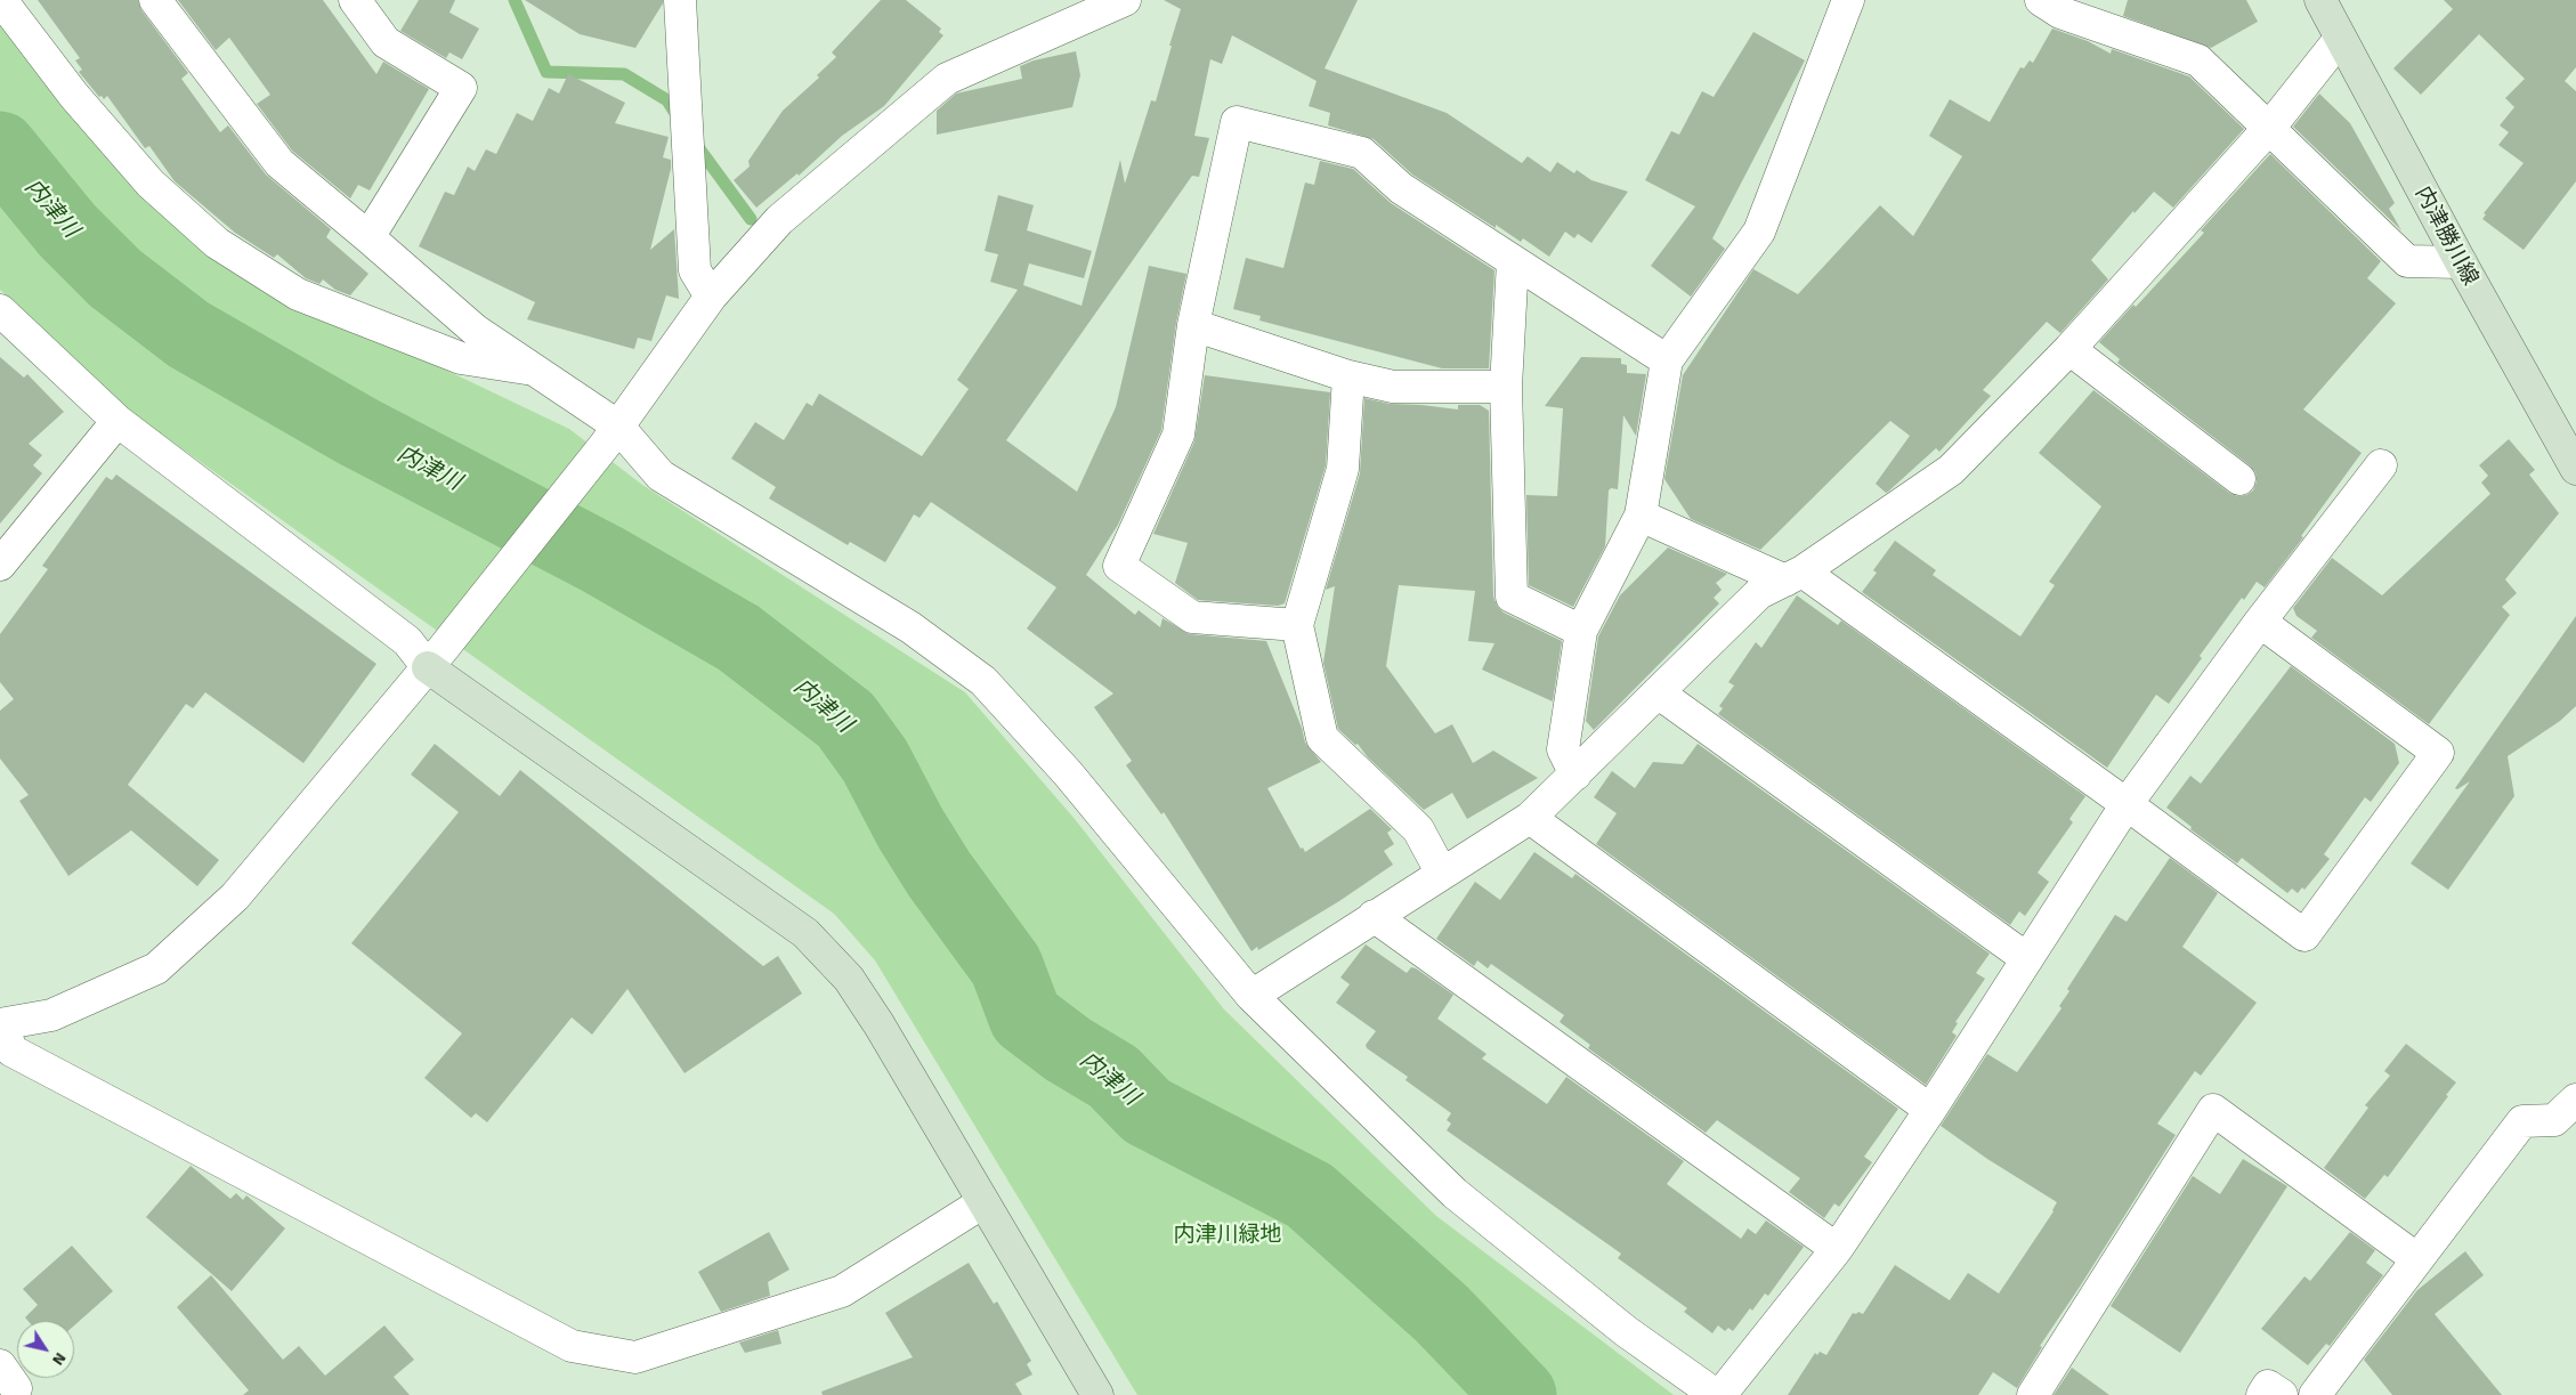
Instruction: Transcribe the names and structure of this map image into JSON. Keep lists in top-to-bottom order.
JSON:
{
  "streets": {
    "street": ["内津勝川線"]
  },
  "water": ["内津川"],
  "parks": ["内津川緑地"],
  "north": "bottom right"
}
